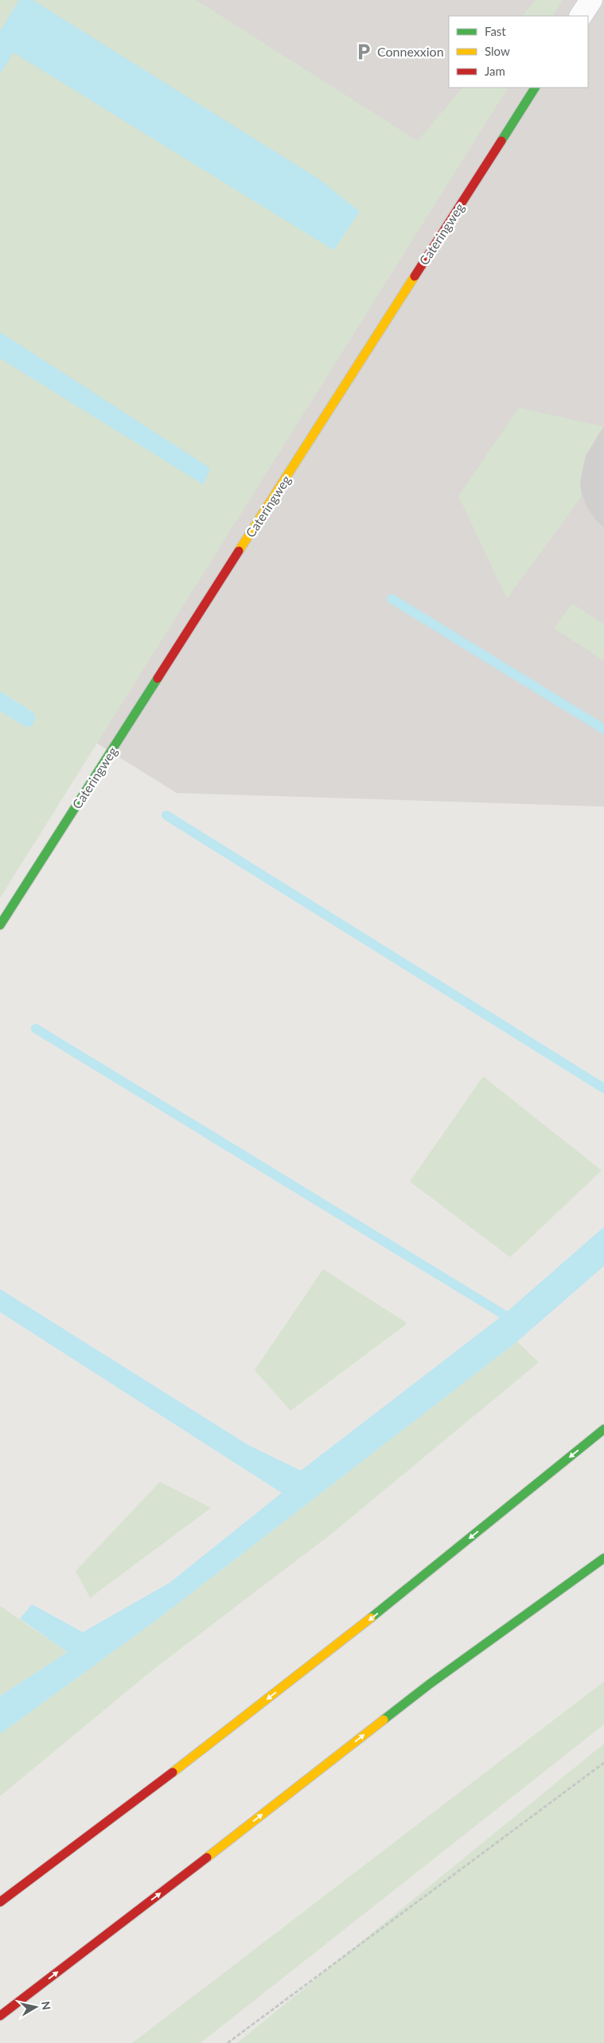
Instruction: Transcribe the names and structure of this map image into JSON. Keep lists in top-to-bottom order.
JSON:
{
  "streets": {
    "main road": ["Cateringweg"]
  },
  "places": {
    "parking": ["Connexxion"]
  },
  "legend": ["Fast", "Slow", "Jam"],
  "north": "right"
}
